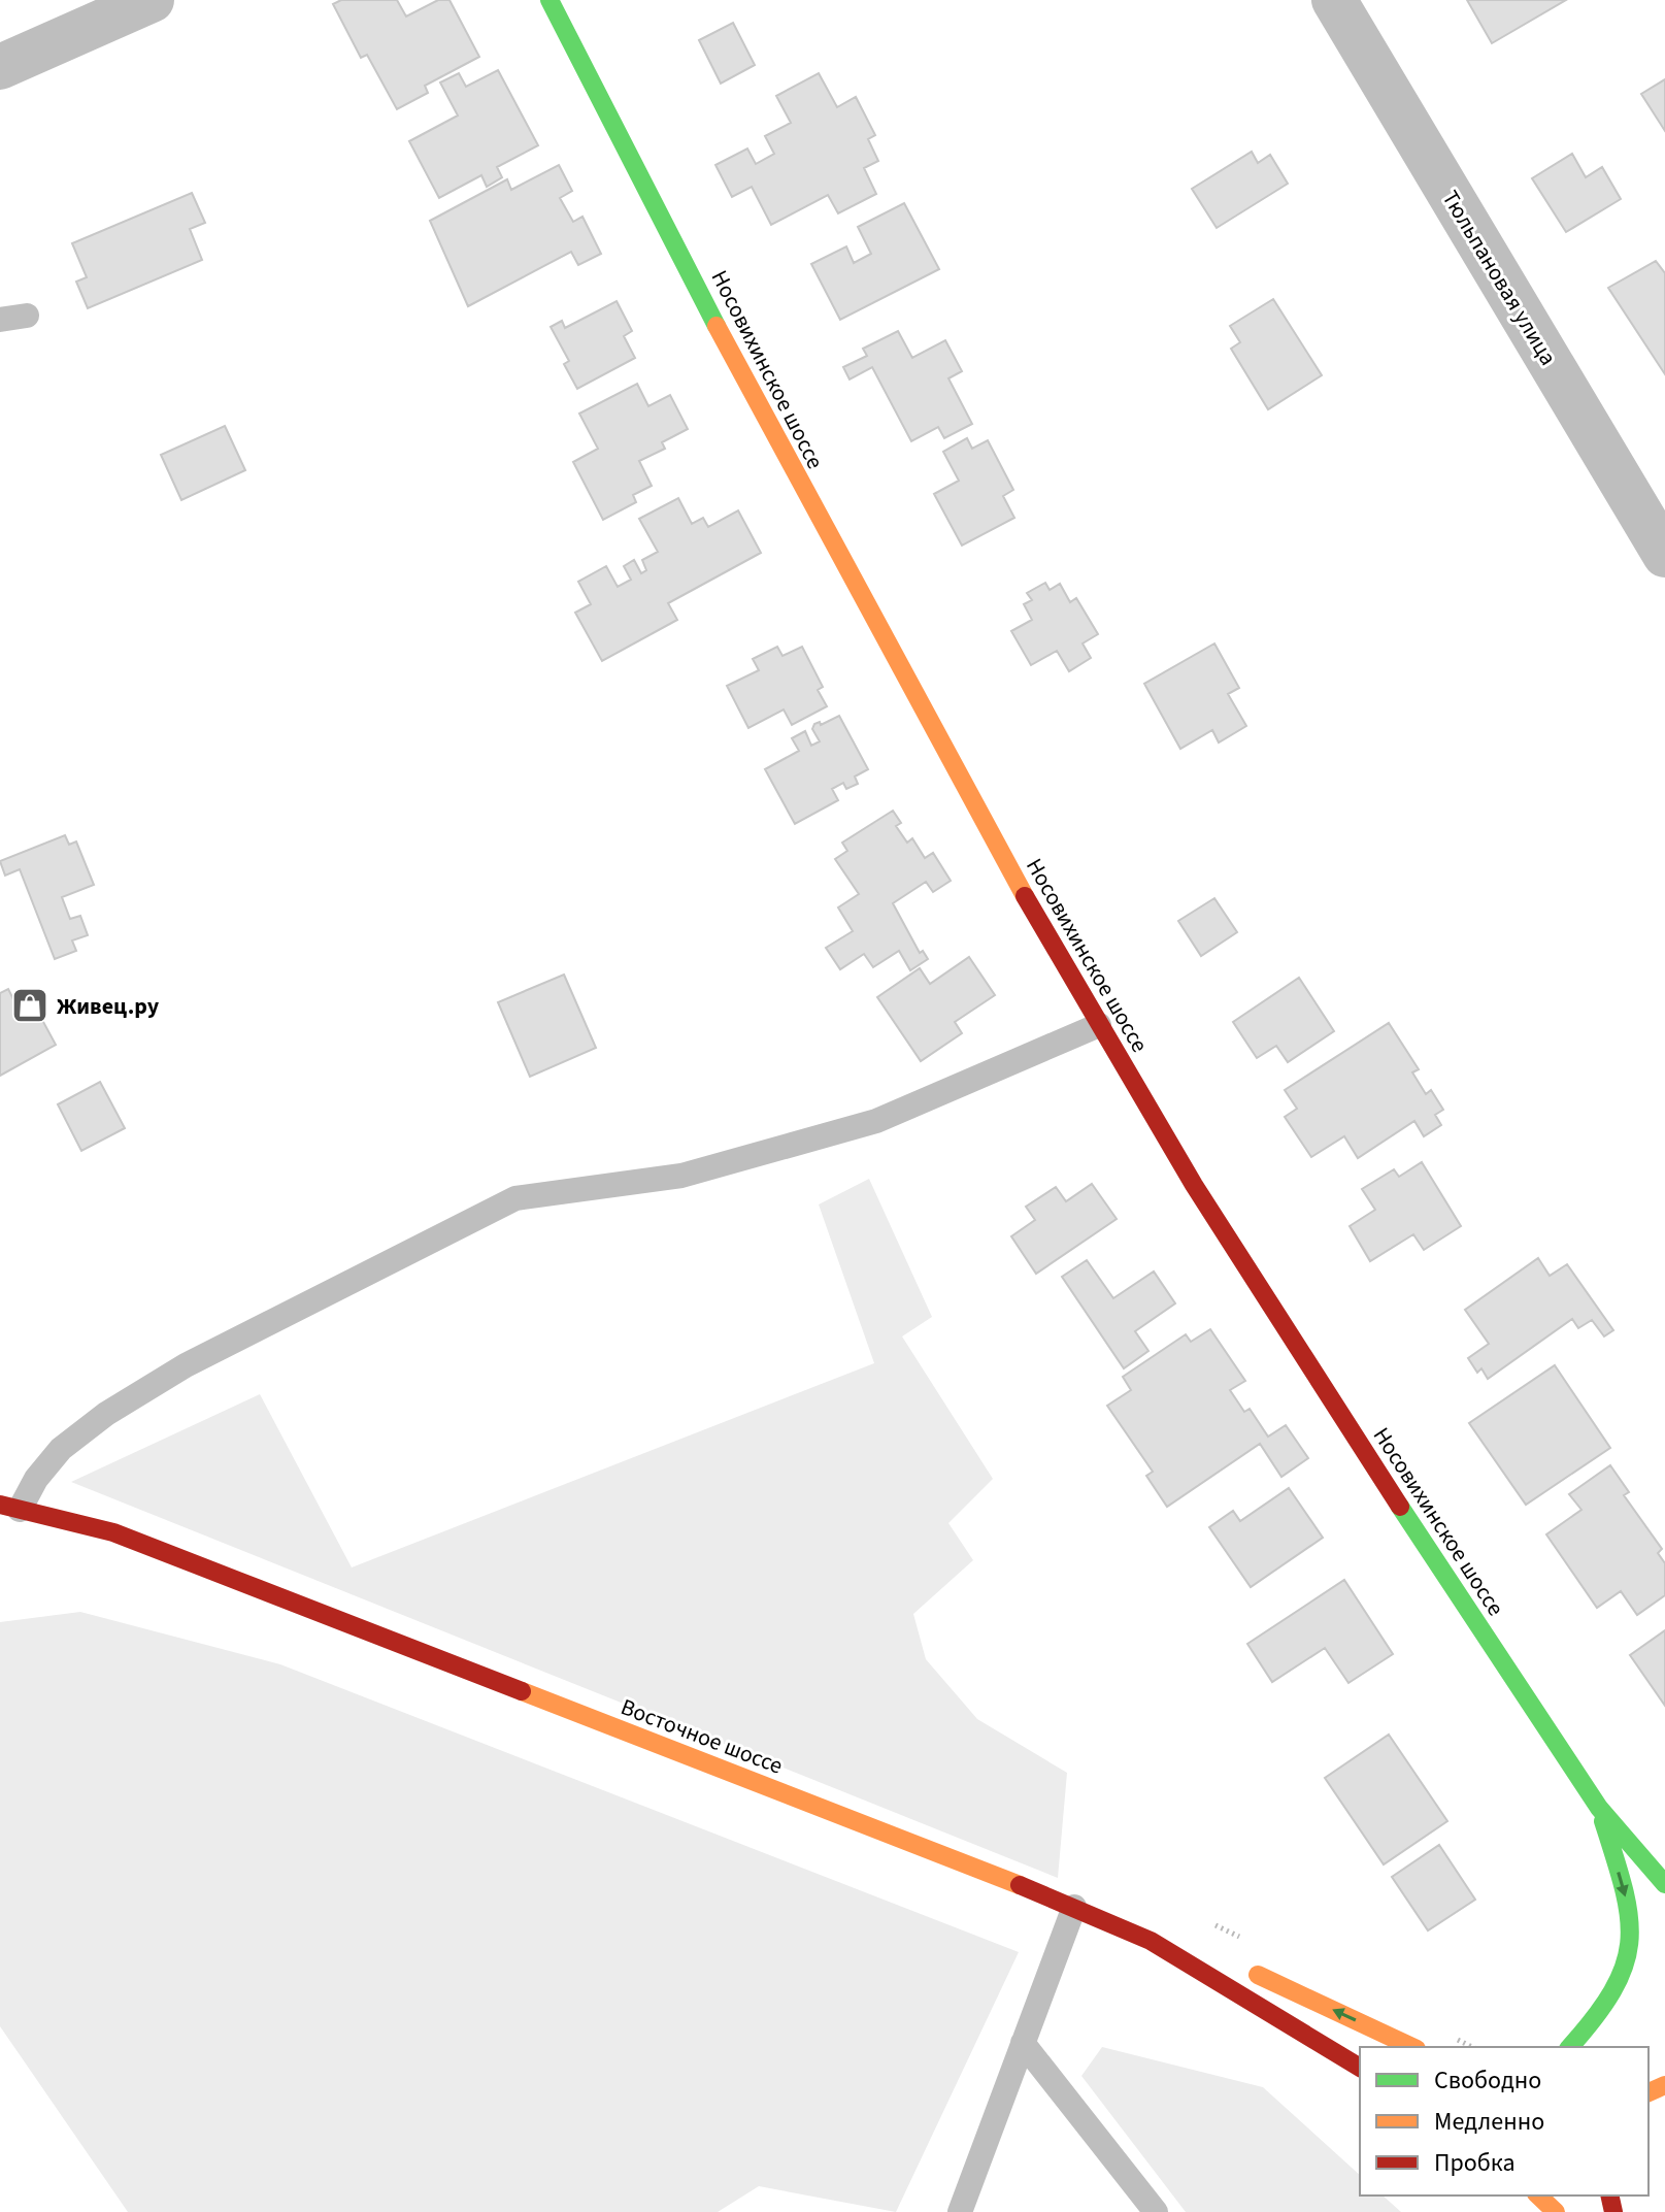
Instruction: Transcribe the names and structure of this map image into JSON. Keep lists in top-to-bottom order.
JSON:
{
  "streets": {
    "main road": ["Носовихинское шоссе", "Восточное шоссе"],
    "street": ["Тюльпановая улица"]
  },
  "places": {
    "shop": ["Живец.ру"]
  },
  "legend": ["Свободно", "Медленно", "Пробка"]
}
